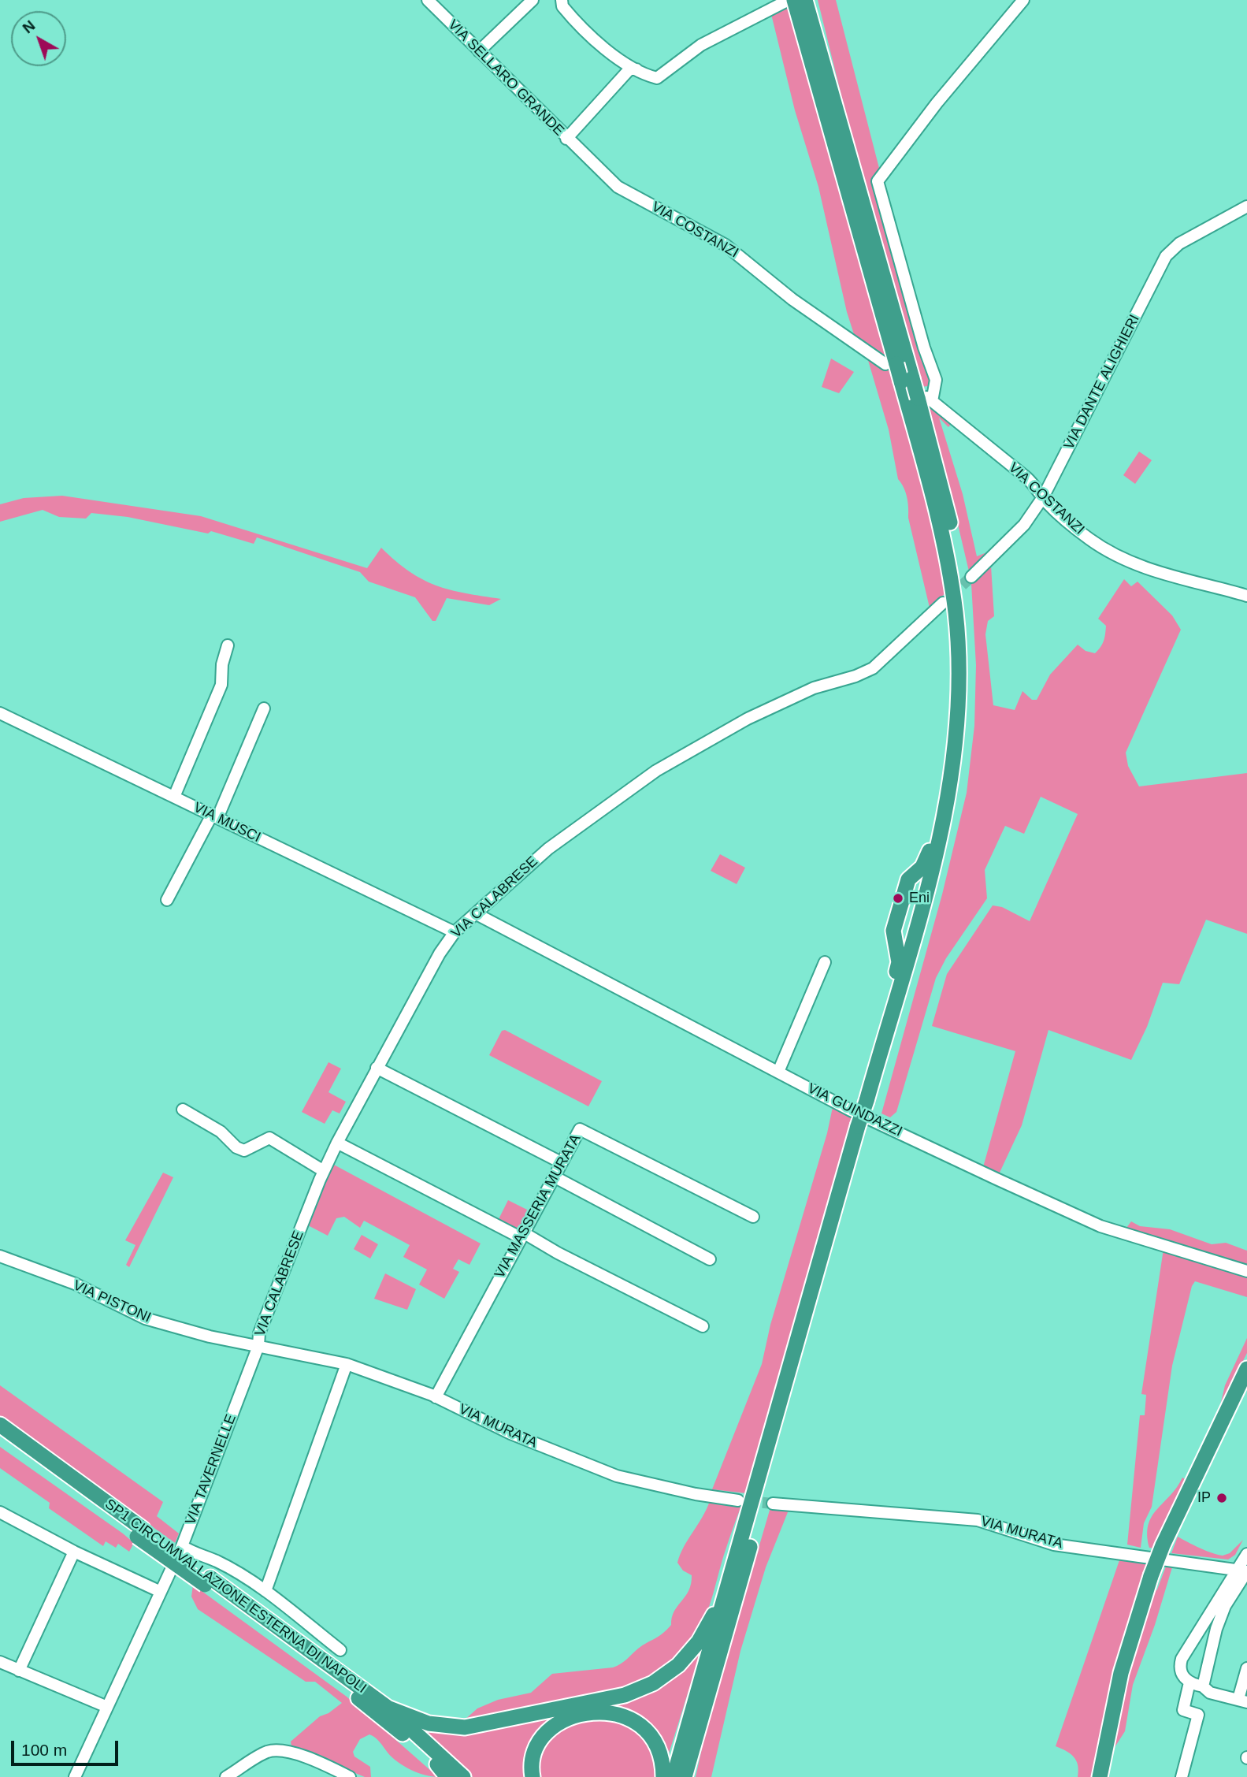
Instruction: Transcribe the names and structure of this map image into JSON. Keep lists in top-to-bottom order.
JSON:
{
  "streets": {
    "highway": ["SP1 CIRCUMVALLAZIONE ESTERNA DI NAPOLI"],
    "street": [
      "VIA SELLARO GRANDE",
      "VIA COSTANZI",
      "VIA DANTE ALIGHIERI",
      "VIA MUSCI",
      "VIA CALABRESE",
      "VIA GUINDAZZI",
      "VIA MASSERIA MURATA",
      "VIA PISTONI",
      "VIA MURATA",
      "VIA TAVERNELLE"
    ]
  },
  "crossings": [
    ["VIA SELLARO GRANDE", "VIA COSTANZI"],
    ["VIA COSTANZI", "VIA DANTE ALIGHIERI"],
    ["VIA MUSCI", "VIA CALABRESE"],
    ["VIA CALABRESE", "VIA GUINDAZZI"],
    ["VIA CALABRESE", "VIA PISTONI"],
    ["VIA CALABRESE", "VIA MURATA"],
    ["VIA CALABRESE", "VIA TAVERNELLE"],
    ["VIA MASSERIA MURATA", "VIA MURATA"],
    ["VIA PISTONI", "VIA MURATA"],
    ["VIA PISTONI", "VIA TAVERNELLE"],
    ["VIA MURATA", "VIA TAVERNELLE"]
  ],
  "places": ["Eni", "IP"],
  "scale_bar": "100 m",
  "north": "top left"
}
